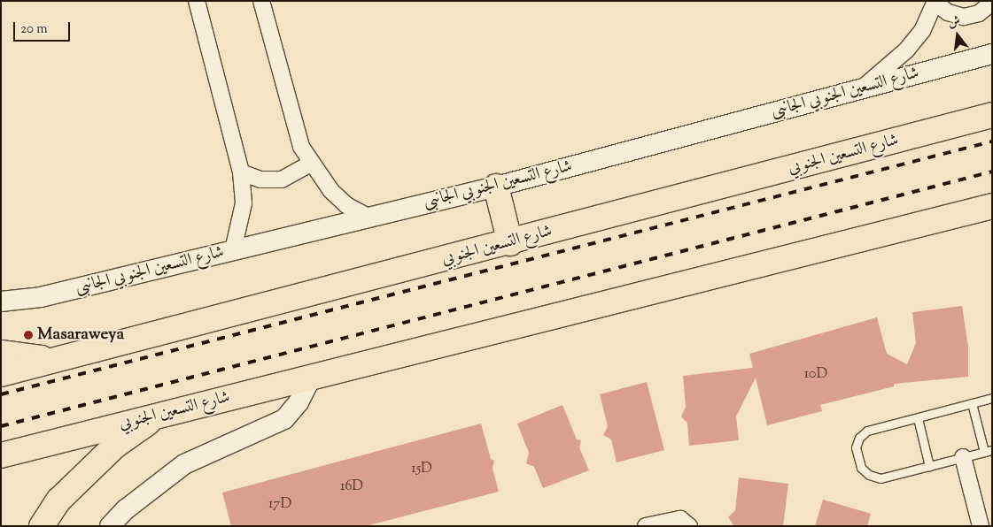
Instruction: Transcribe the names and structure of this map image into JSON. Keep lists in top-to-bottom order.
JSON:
{
  "streets": {
    "main road": ["شارع التسعين الجنوبي"],
    "street": ["شارع التسعين الجنوبي الجانبى"]
  },
  "places": ["Masaraweya"],
  "house_numbers": [
    "10D",
    "15D",
    "16D",
    "17D"
  ],
  "scale_bar": "20 m",
  "north": "top"
}
